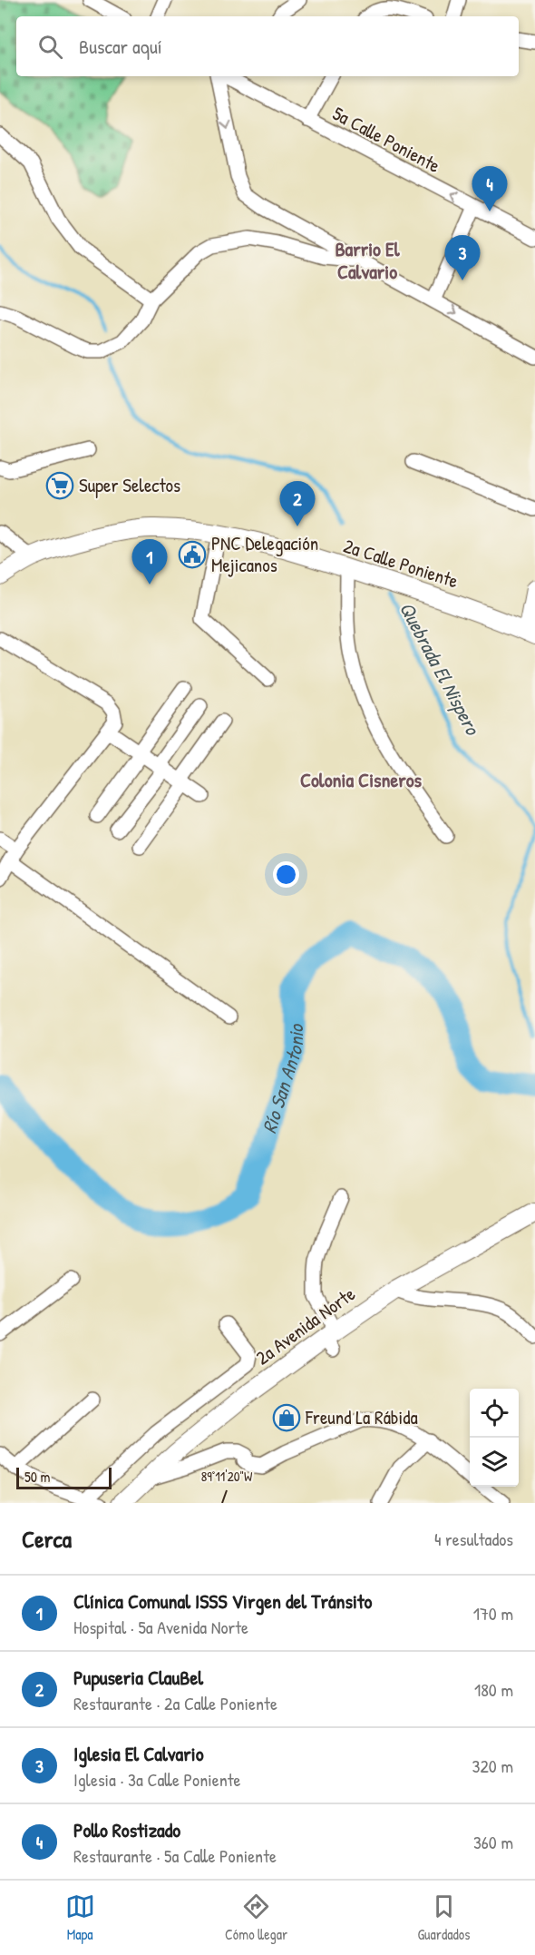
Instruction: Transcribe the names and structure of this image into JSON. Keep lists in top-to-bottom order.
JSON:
{
  "streets": {
    "main road": ["2a Calle Poniente", "2a Avenida Norte"],
    "street": ["5a Calle Poniente"]
  },
  "districts": ["Barrio El Calvario", "Colonia Cisneros"],
  "water": ["Quebrada El Nispero", "Río San Antonio"],
  "places": {
    "supermarket": ["Super Selectos"],
    "public building": ["PNC Delegación Mejicanos"],
    "shop": ["Freund La Rábida"]
  },
  "scale_bar": "50 m",
  "page": {
    "search": "Buscar aquí",
    "pins": [
      "4",
      "3",
      "2",
      "1"
    ],
    "scale": "50 m",
    "heading": ["Cerca", "4 resultados"],
    "list": [
      {
        "mark": "1",
        "name": "Clínica Comunal ISSS Virgen del Tránsito",
        "note": "Hospital · 5a Avenida Norte",
        "value": "170 m"
      },
      {
        "mark": "2",
        "name": "Pupuseria ClauBel",
        "note": "Restaurante · 2a Calle Poniente",
        "value": "180 m"
      },
      {
        "mark": "3",
        "name": "Iglesia El Calvario",
        "note": "Iglesia · 3a Calle Poniente",
        "value": "320 m"
      },
      {
        "mark": "4",
        "name": "Pollo Rostizado",
        "note": "Restaurante · 5a Calle Poniente",
        "value": "360 m"
      }
    ],
    "nav": ["Mapa", "Cómo llegar", "Guardados"]
  },
  "coordinates": ["89°11'20\"W"]
}
